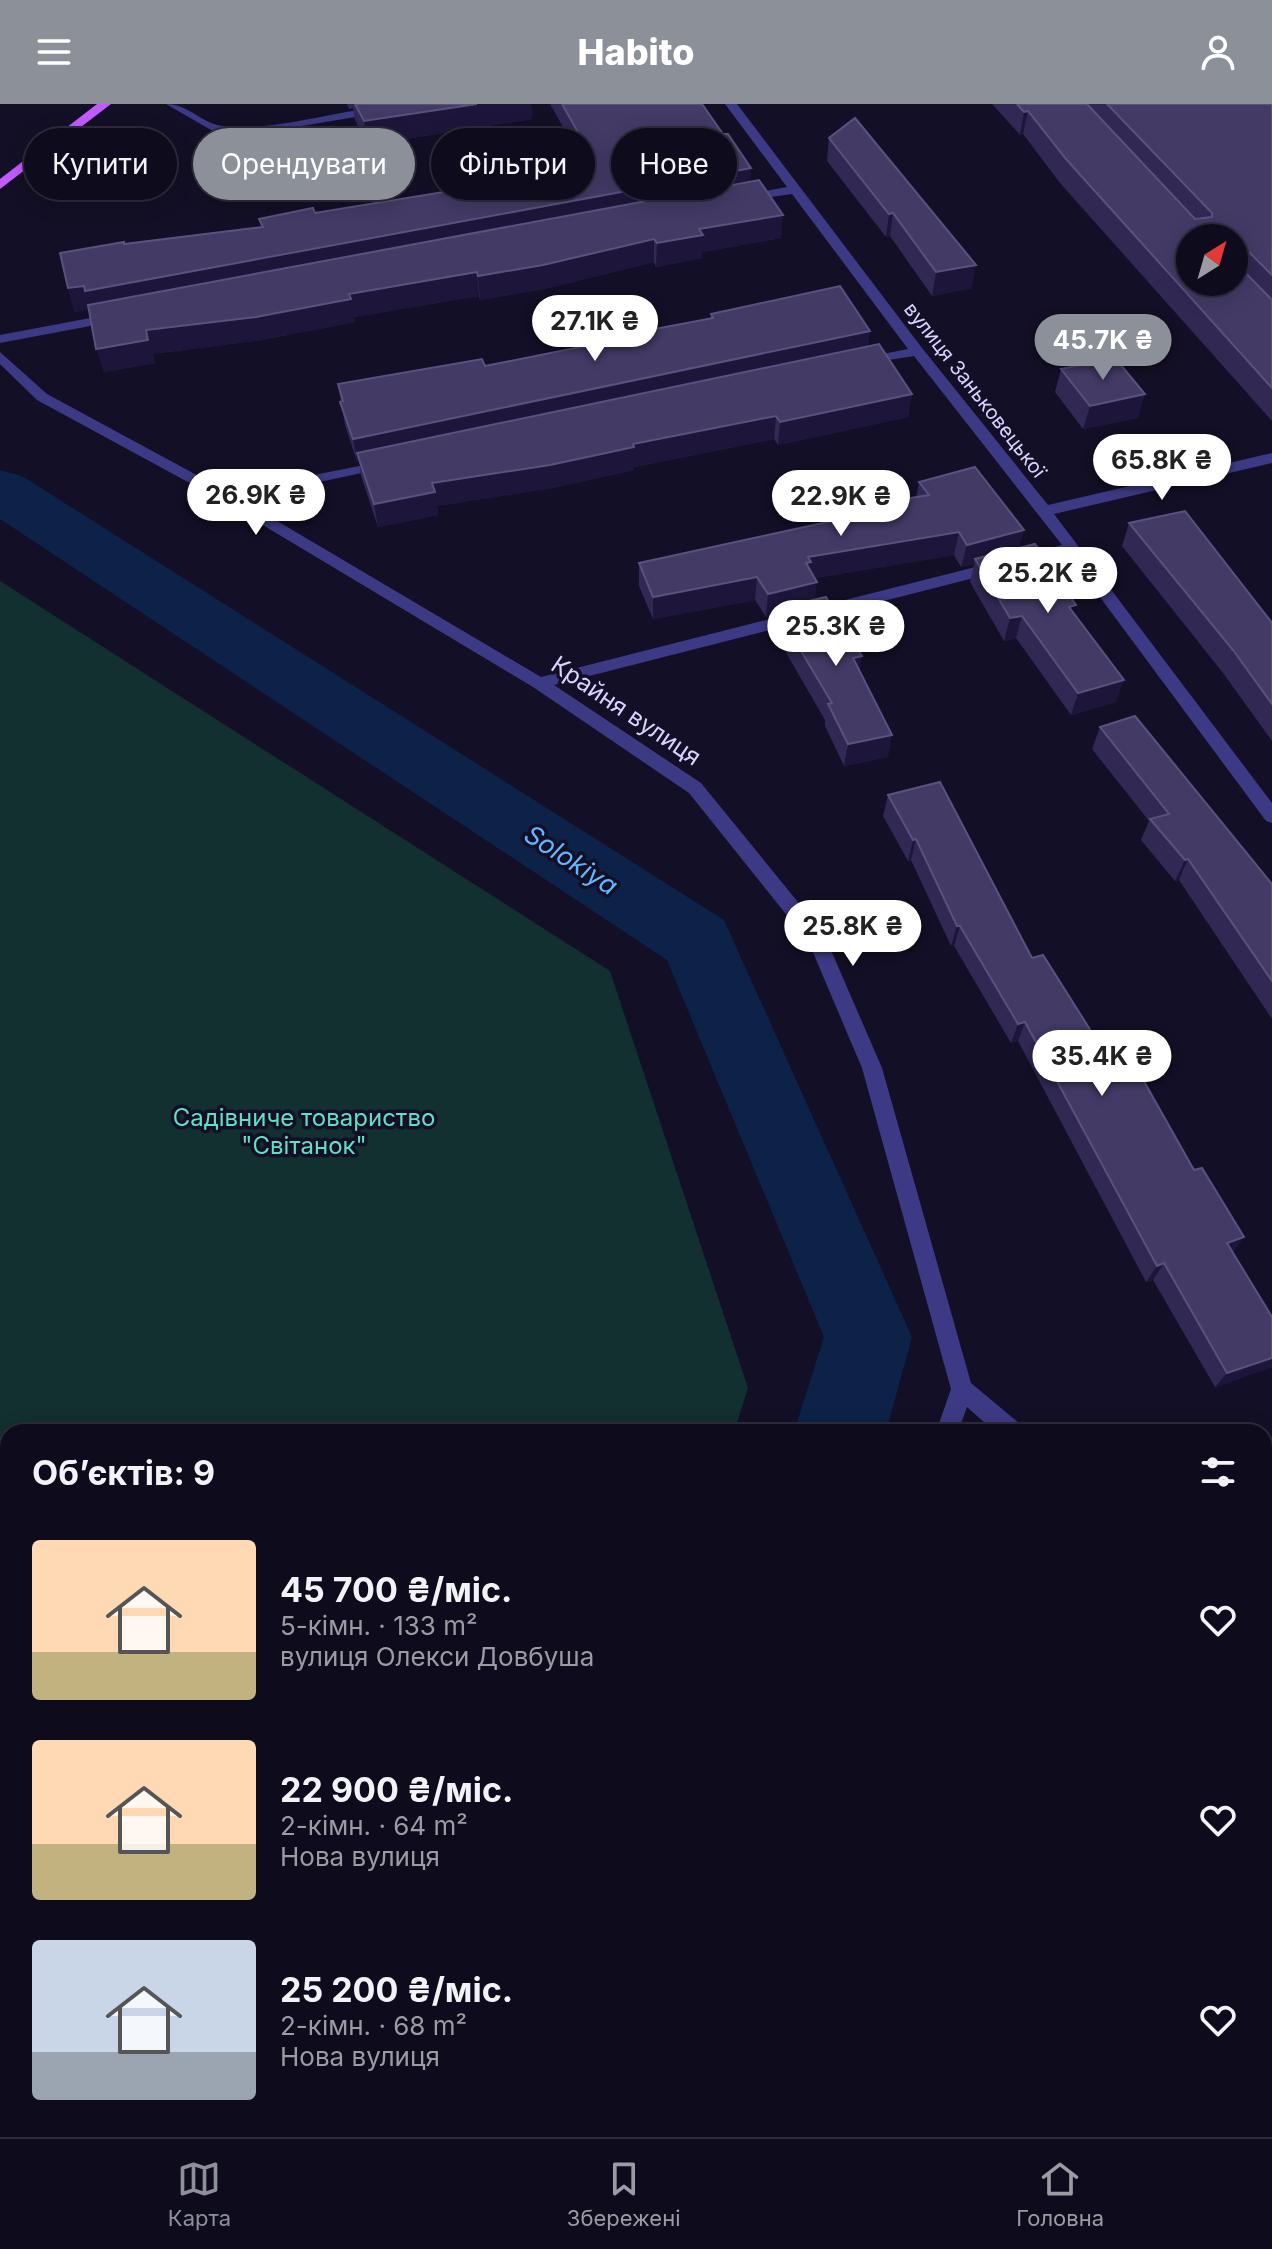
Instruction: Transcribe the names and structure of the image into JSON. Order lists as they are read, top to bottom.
{
  "streets": {
    "street": ["вулиця Заньковецької", "Крайня вулиця"]
  },
  "water": ["Solokiya"],
  "parks": ["Садівниче товариство \"Світанок\""],
  "north": "top right",
  "page": {
    "header": "Habito",
    "chip": [
      "Купити",
      "Орендувати",
      "Фільтри",
      "Нове"
    ],
    "price": [
      "27.1K ₴",
      "45.7K ₴",
      "65.8K ₴",
      "26.9K ₴",
      "22.9K ₴",
      "25.2K ₴",
      "25.3K ₴",
      "25.8K ₴",
      "35.4K ₴"
    ],
    "heading": "Об’єктів: 9",
    "list": [
      {
        "name": "45 700 ₴/міс.",
        "note": "5-кімн. · 133 m² · вулиця Олекси Довбуша"
      },
      {
        "name": "22 900 ₴/міс.",
        "note": "2-кімн. · 64 m² · Нова вулиця"
      },
      {
        "name": "25 200 ₴/міс.",
        "note": "2-кімн. · 68 m² · Нова вулиця"
      }
    ],
    "tabs": ["Карта", "Збережені", "Головна"]
  }
}
